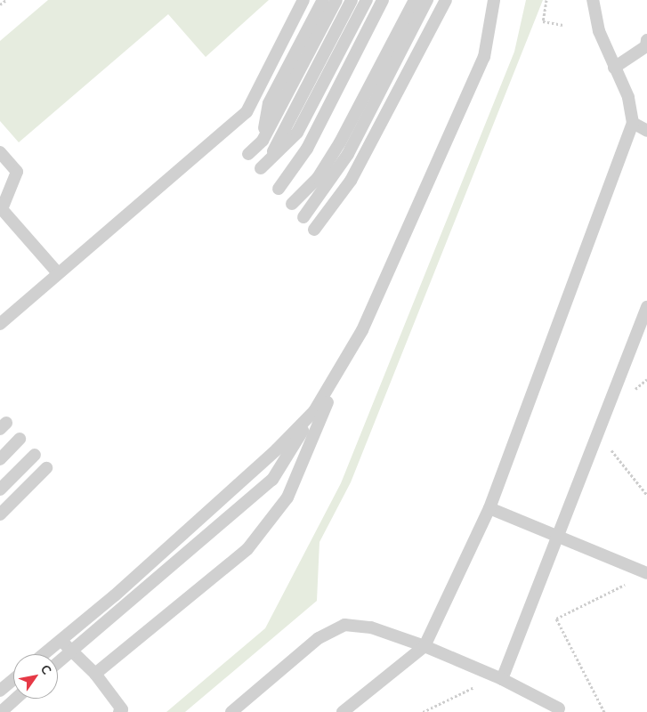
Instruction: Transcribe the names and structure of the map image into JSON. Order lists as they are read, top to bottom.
{
  "north": "top right"
}
